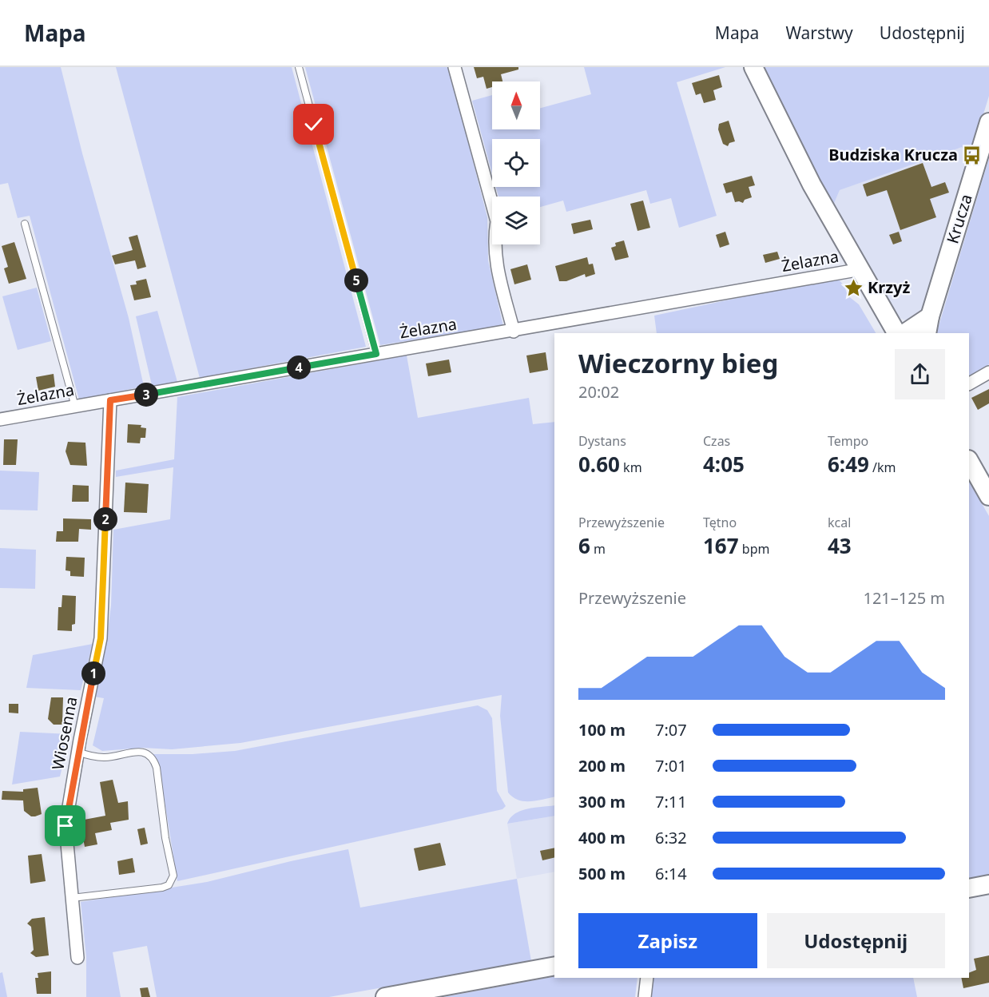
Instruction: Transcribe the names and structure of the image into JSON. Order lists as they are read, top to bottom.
{
  "streets": {
    "street": ["Krucza", "Żelazna", "Wiosenna"]
  },
  "crossings": [
    ["Żelazna", "Wiosenna"]
  ],
  "places": {
    "bus stop": ["Budziska Krucza"],
    "place": ["Krzyż"]
  },
  "north": "top",
  "page": {
    "header": "Mapa",
    "nav": ["Mapa", "Warstwy", "Udostępnij"],
    "pins": [
      "5",
      "4",
      "3",
      "2",
      "1"
    ],
    "heading": ["Wieczorny bieg", "20:02"],
    "stats": [
      ["Dystans", "0.60 km"],
      ["Czas", "4:05"],
      ["Tempo", "6:49 /km"],
      ["Przewyższenie", "6 m"],
      ["Tętno", "167 bpm"],
      ["kcal", "43"]
    ],
    "chart": ["Przewyższenie", "121–125 m"],
    "list": [
      {
        "name": "100 m",
        "note": "7:07"
      },
      {
        "name": "200 m",
        "note": "7:01"
      },
      {
        "name": "300 m",
        "note": "7:11"
      },
      {
        "name": "400 m",
        "note": "6:32"
      },
      {
        "name": "500 m",
        "note": "6:14"
      }
    ],
    "buttons": ["Zapisz", "Udostępnij"]
  }
}
